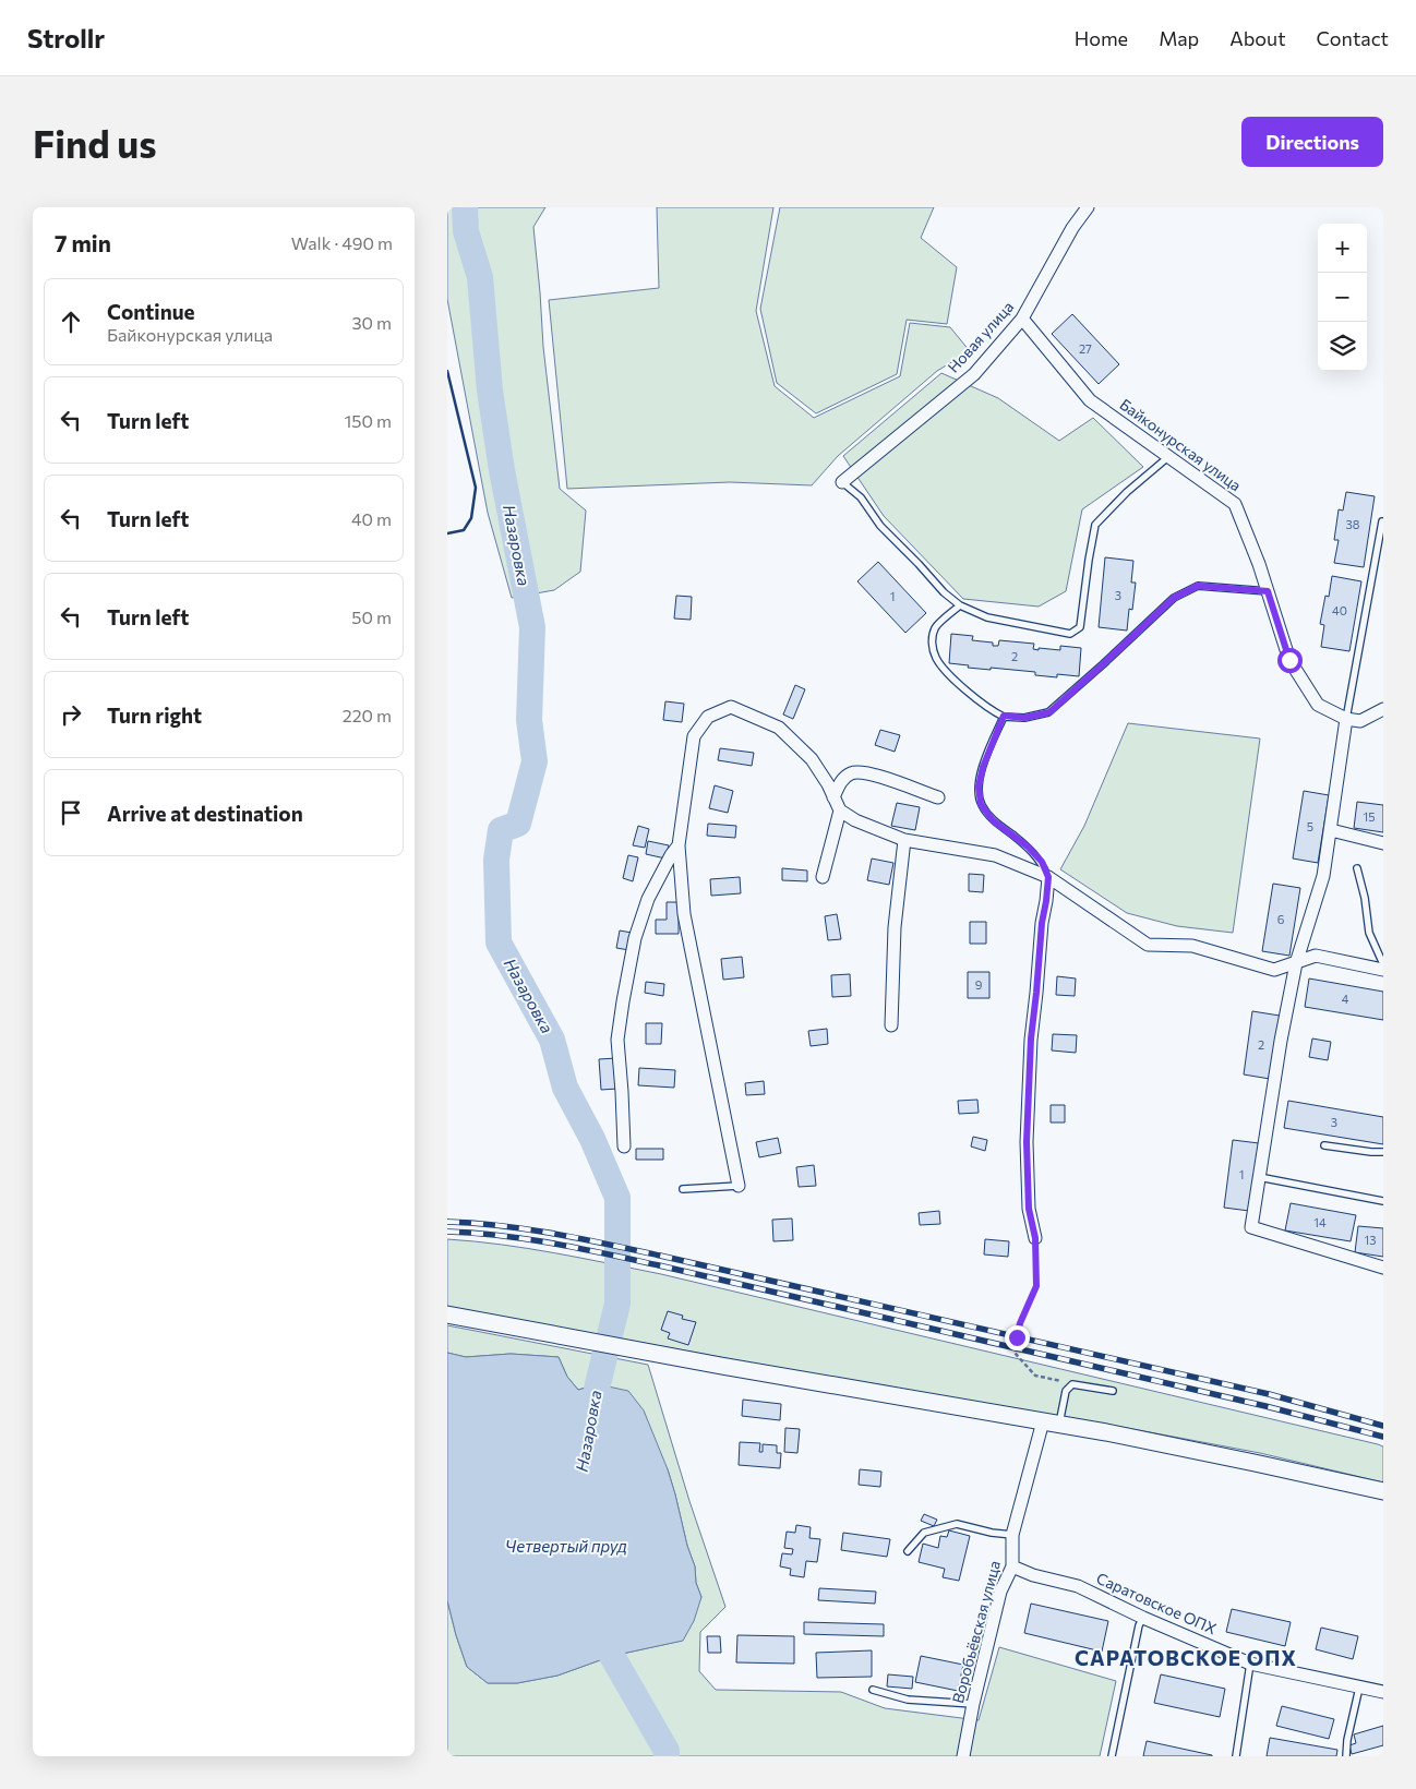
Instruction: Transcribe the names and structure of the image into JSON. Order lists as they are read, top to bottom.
{
  "streets": {
    "street": [
      "Новая улица",
      "Байконурская улица",
      "Саратовское ОПХ",
      "Воробьёвская улица"
    ]
  },
  "crossings": [
    ["Новая улица", "Байконурская улица"],
    ["Саратовское ОПХ", "Воробьёвская улица"]
  ],
  "districts": ["САРАТОВСКОЕ ОПХ"],
  "water": ["Назаровка", "Четвертый пруд"],
  "house_numbers": [
    "27",
    "38",
    "3",
    "1",
    "40",
    "2",
    "15",
    "5",
    "6",
    "9",
    "4",
    "2",
    "3",
    "1",
    "14",
    "13"
  ],
  "page": {
    "header": "Strollr",
    "nav": [
      "Home",
      "Map",
      "About",
      "Contact"
    ],
    "buttons": "Directions",
    "title": "Find us",
    "heading": ["7 min", "Walk · 490 m"],
    "map_buttons": ["+", "−"],
    "list": [
      ["Continue", "Байконурская улица", "30 m"],
      ["Turn left", "150 m"],
      ["Turn left", "40 m"],
      ["Turn left", "50 m"],
      ["Turn right", "220 m"],
      "Arrive at destination"
    ]
  }
}
